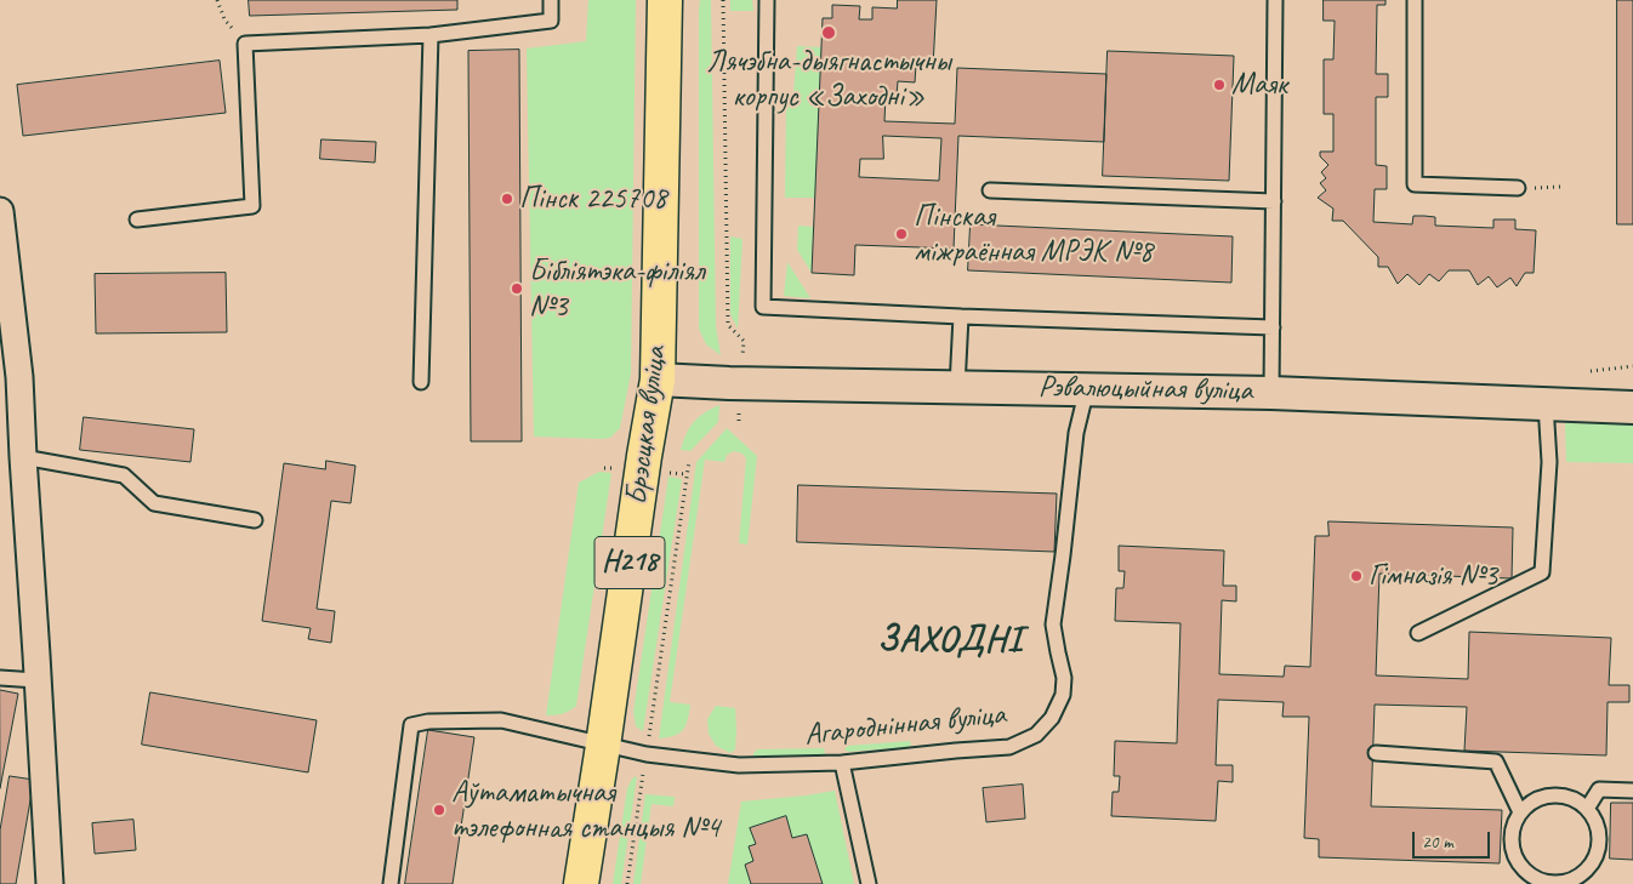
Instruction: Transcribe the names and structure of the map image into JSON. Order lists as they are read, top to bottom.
{
  "streets": {
    "main road": ["Брэсцкая вуліца", "Н218"],
    "street": ["Рэвалюцыйная вуліца"],
    "lane": ["Агароднінная вуліца"]
  },
  "crossings": [
    ["Рэвалюцыйная вуліца", "Брэсцкая вуліца"],
    ["Рэвалюцыйная вуліца", "Агароднінная вуліца"],
    ["Брэсцкая вуліца", "Агароднінная вуліца"]
  ],
  "districts": ["ЗАХОДНІ"],
  "places": [
    "Лячэбна-дыягнастычны корпус «Заходні»",
    "Маяк",
    "Пінск 225708",
    "Пінская міжраённая МРЭК №8",
    "Бібліятэка-філіял №3",
    "Гімназія №3",
    "Аўтаматычная тэлефонная станцыя №4"
  ],
  "scale_bar": "20 m"
}
